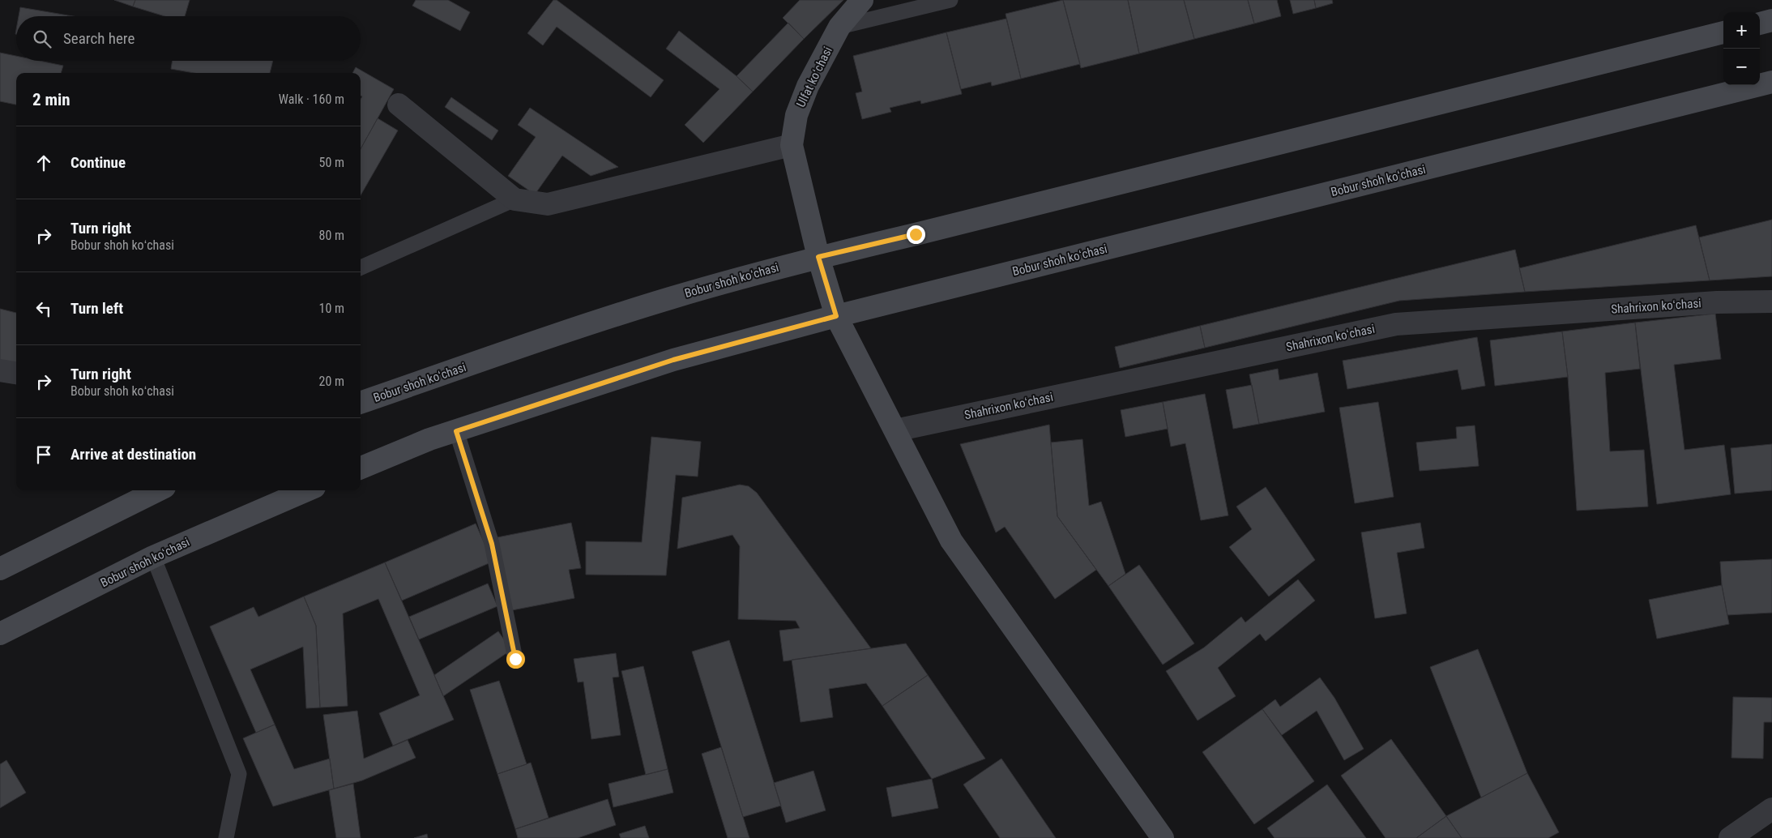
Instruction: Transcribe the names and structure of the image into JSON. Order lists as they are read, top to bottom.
{
  "streets": {
    "main road": ["Ulfat koʻchasi", "Bobur shoh koʻchasi"],
    "street": ["Shahrixon koʻchasi"]
  },
  "crossings": [
    ["Ulfat koʻchasi", "Bobur shoh koʻchasi"],
    ["Ulfat koʻchasi", "Shahrixon koʻchasi"]
  ],
  "page": {
    "map_buttons": ["+", "−"],
    "search": "Search here",
    "heading": ["2 min", "Walk · 160 m"],
    "list": [
      ["Continue", "50 m"],
      ["Turn right", "Bobur shoh koʻchasi", "80 m"],
      ["Turn left", "10 m"],
      ["Turn right", "Bobur shoh koʻchasi", "20 m"],
      "Arrive at destination"
    ]
  }
}
